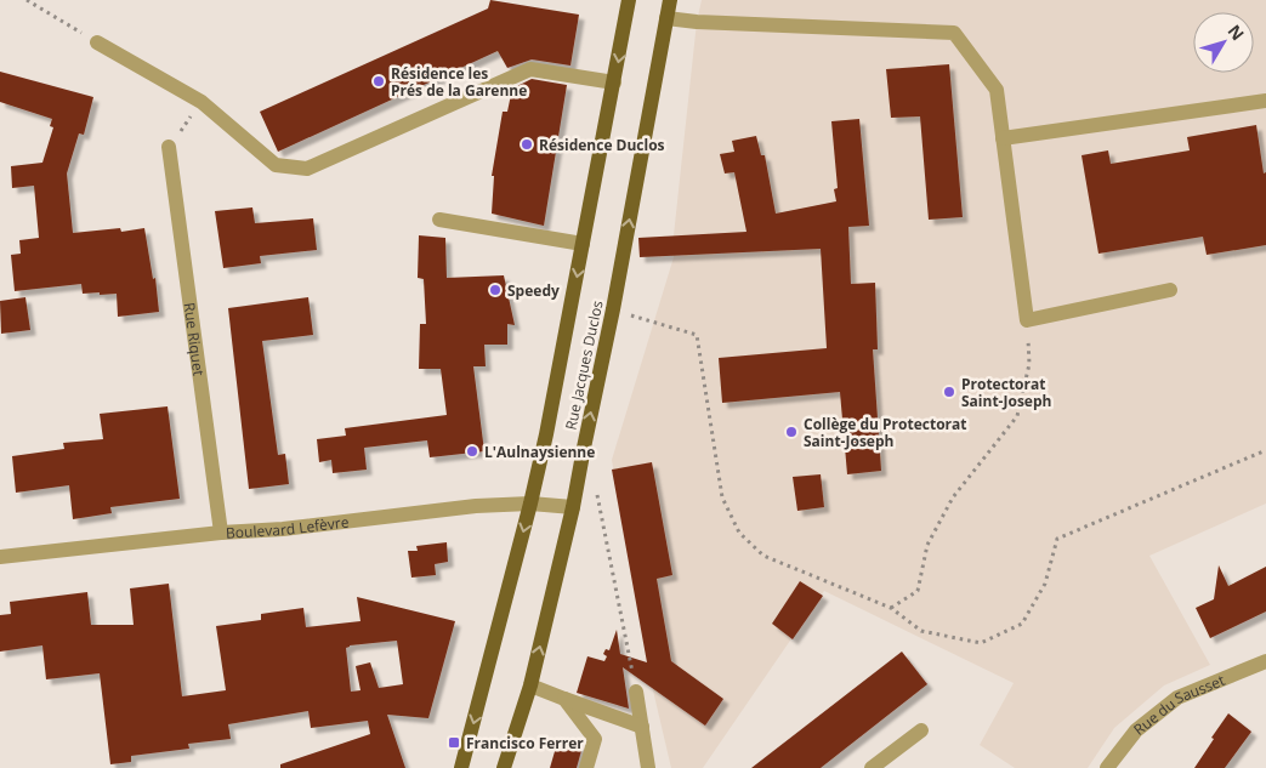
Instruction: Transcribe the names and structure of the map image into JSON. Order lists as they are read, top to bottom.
{
  "streets": {
    "main road": ["Rue Jacques Duclos"],
    "street": ["Rue Riquet", "Boulevard Lefèvre", "Rue du Sausset"]
  },
  "crossings": [
    ["Rue Riquet", "Boulevard Lefèvre"],
    ["Rue Jacques Duclos", "Boulevard Lefèvre"]
  ],
  "places": {
    "other": [
      "Résidence les Prés de la Garenne",
      "Résidence Duclos",
      "Speedy",
      "Protectorat Saint-Joseph",
      "Collège du Protectorat Saint-Joseph",
      "L'Aulnaysienne"
    ],
    "transit": ["Francisco Ferrer"]
  },
  "north": "top right"
}
